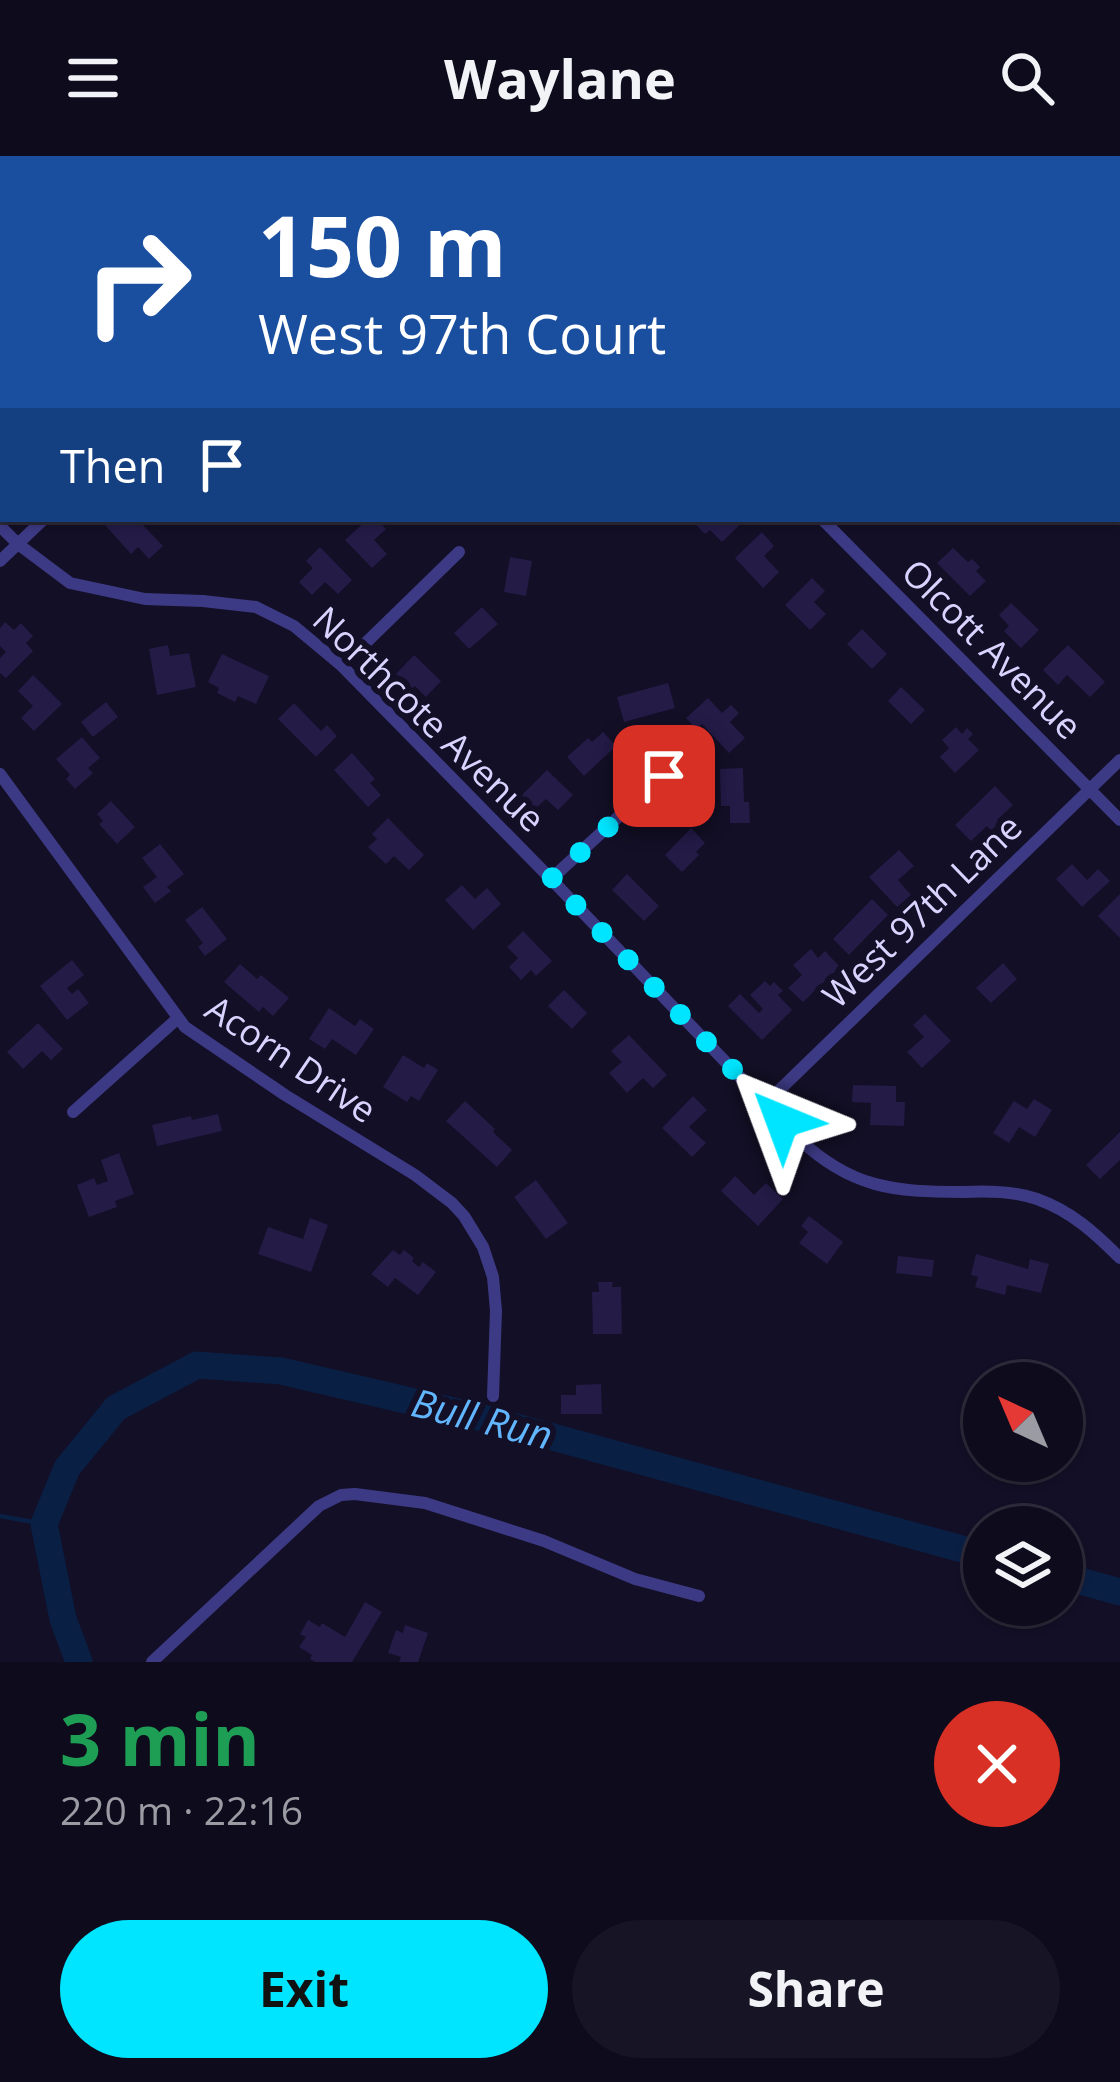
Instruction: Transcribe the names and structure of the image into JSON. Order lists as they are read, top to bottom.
{
  "streets": {
    "street": [
      "Olcott Avenue",
      "Northcote Avenue",
      "West 97th Lane",
      "Acorn Drive"
    ]
  },
  "crossings": [
    ["Olcott Avenue", "West 97th Lane"],
    ["Northcote Avenue", "West 97th Lane"]
  ],
  "water": ["Bull Run"],
  "north": "top left",
  "page": {
    "header": "Waylane",
    "turn": ["150 m", "West 97th Court"],
    "then": "Then",
    "heading": ["3 min", "220 m · 22:16"],
    "buttons": ["Exit", "Share"]
  }
}
